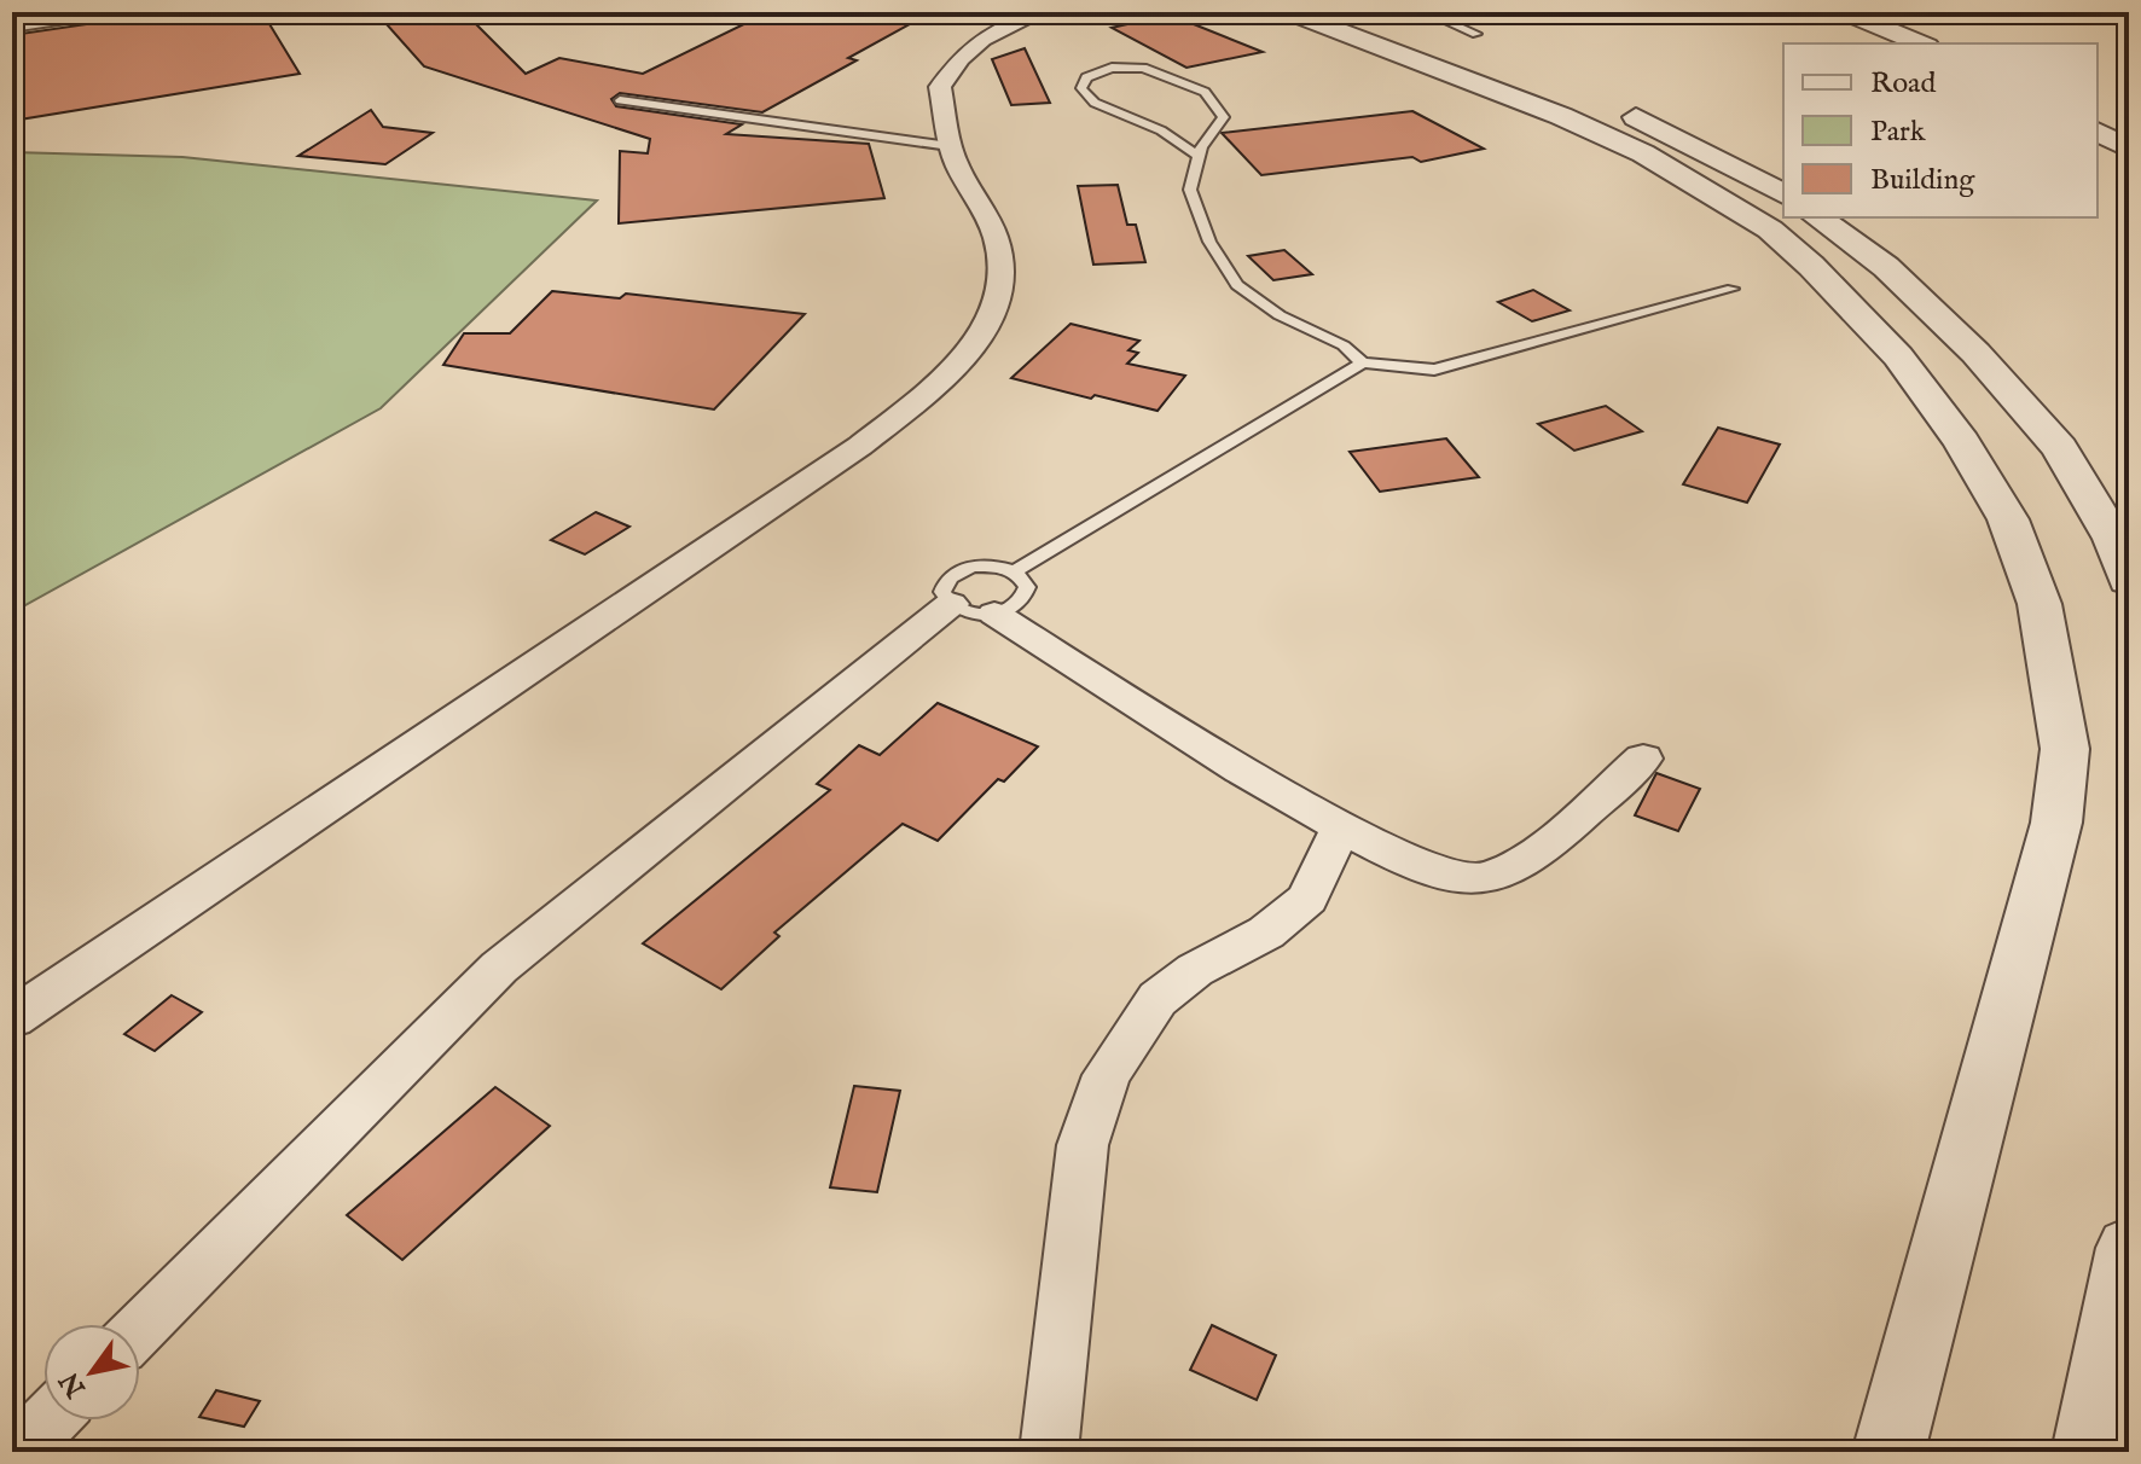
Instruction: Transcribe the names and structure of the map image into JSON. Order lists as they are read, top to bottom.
{
  "legend": ["Road", "Park", "Building"],
  "north": "bottom left"
}
